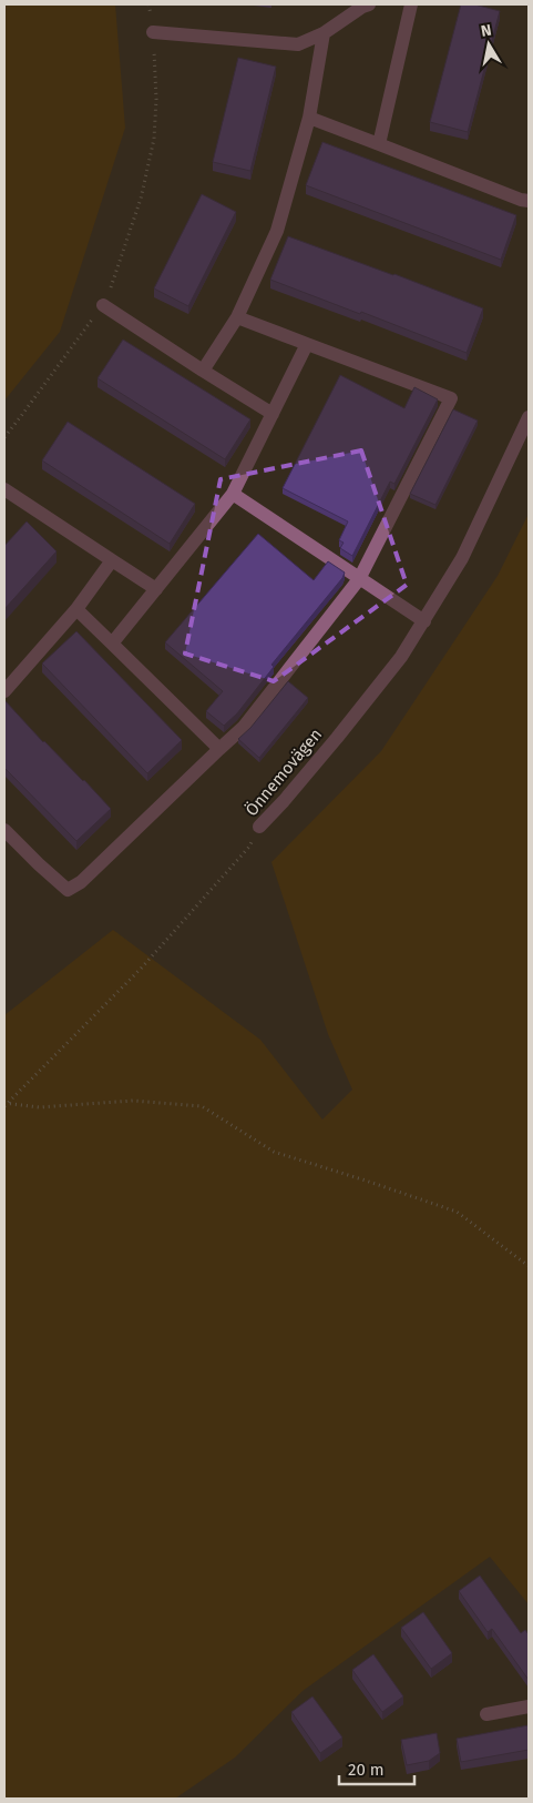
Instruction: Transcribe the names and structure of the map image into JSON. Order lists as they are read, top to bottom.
{
  "streets": {
    "street": ["Önnemovägen"]
  },
  "scale_bar": "20 m",
  "north": "top"
}
